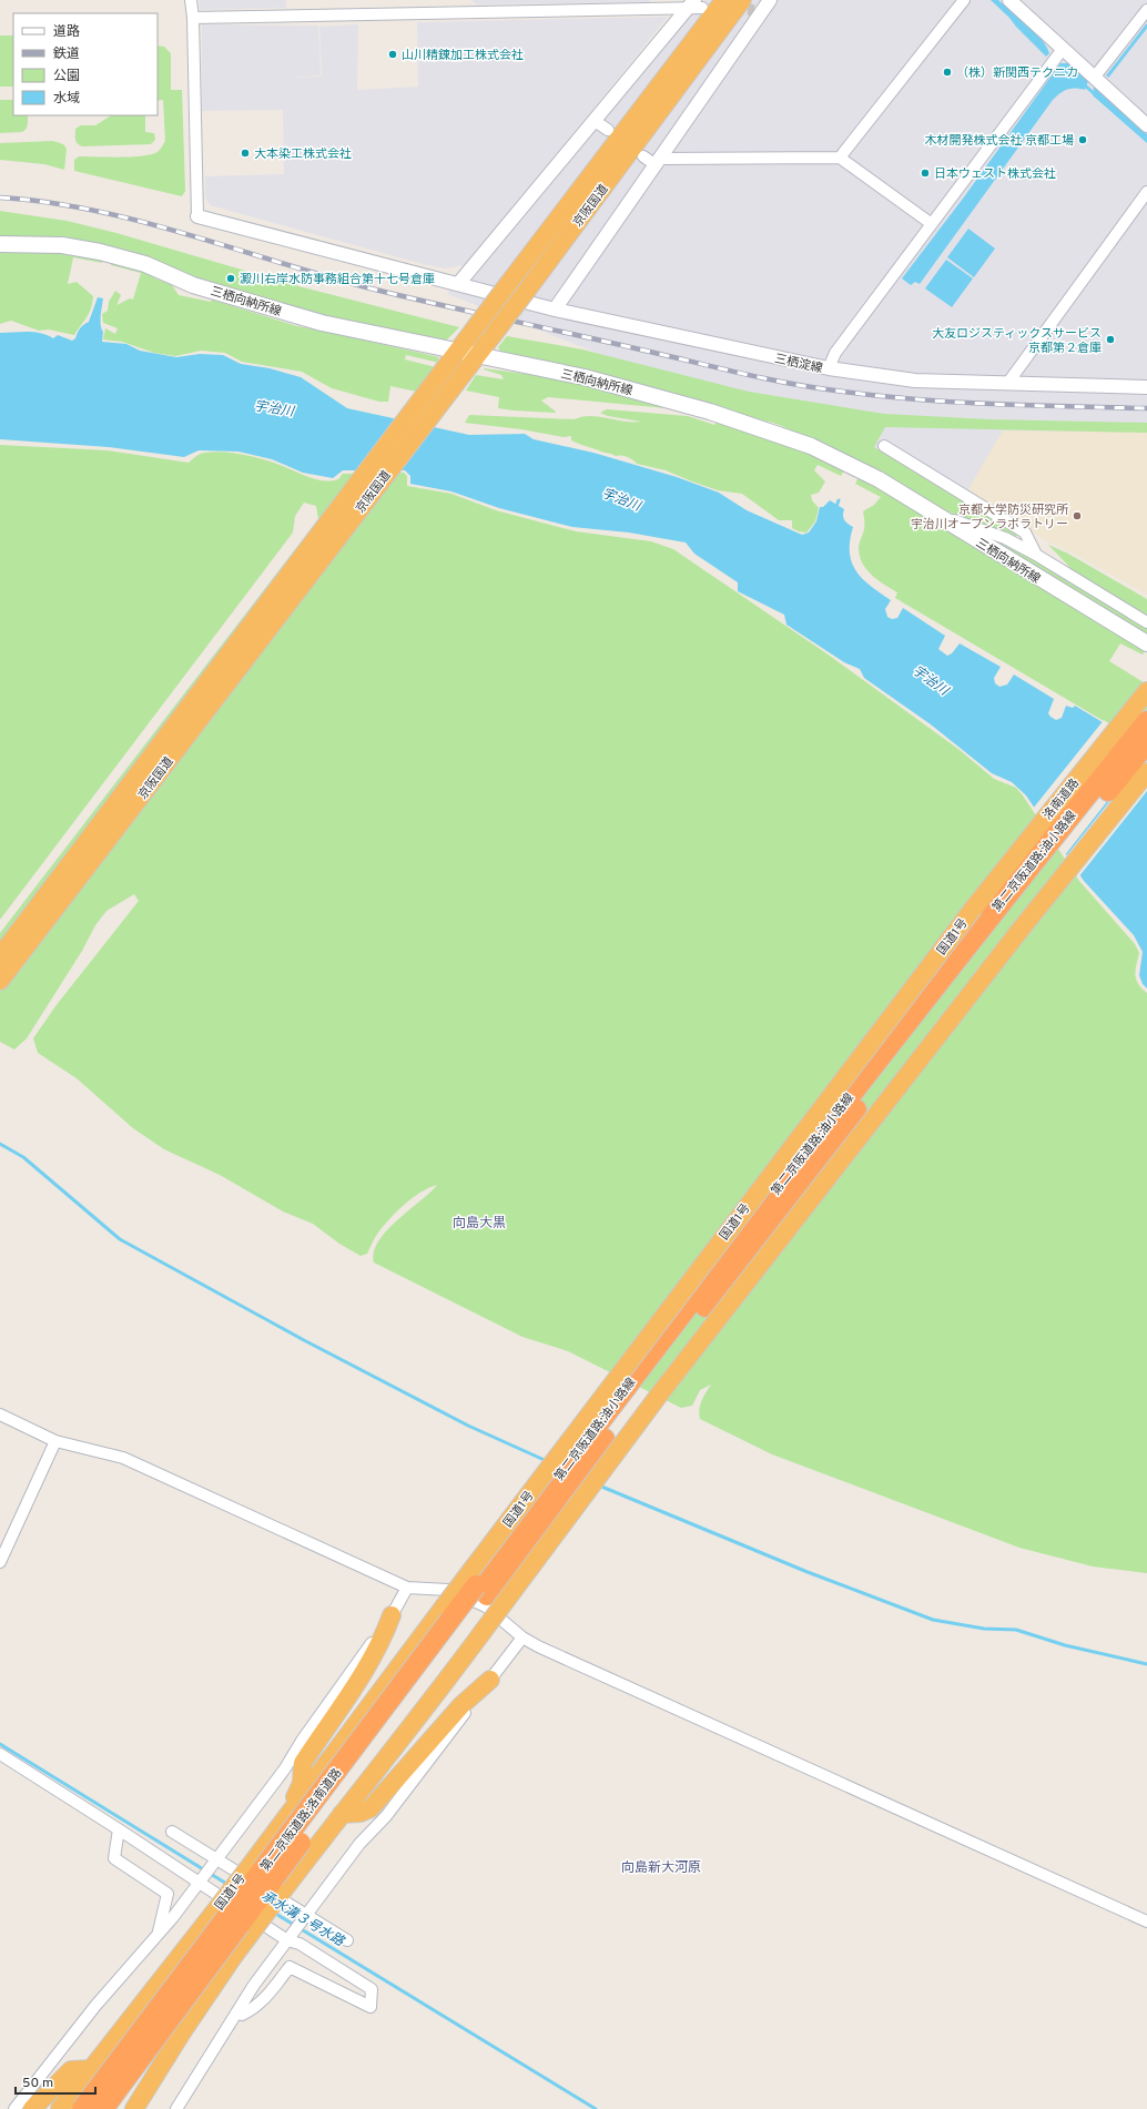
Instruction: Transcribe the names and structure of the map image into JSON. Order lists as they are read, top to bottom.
{
  "streets": {
    "highway": [
      "京阪国道",
      "洛南道路",
      "第二京阪道路;油小路線",
      "国道1号",
      "第二京阪道路;洛南道路"
    ],
    "main road": ["三栖向納所線"],
    "street": ["三栖淀線"]
  },
  "crossings": [
    ["京阪国道", "三栖向納所線"],
    ["洛南道路", "国道1号"],
    ["第二京阪道路;油小路線", "第二京阪道路;洛南道路"]
  ],
  "districts": ["向島大黒", "向島新大河原"],
  "water": ["宇治川", "承水溝３号水路"],
  "places": [
    "山川精錬加工株式会社",
    "（株）新関西テクニカ",
    "木材開発株式会社 京都工場",
    "大本染工株式会社",
    "日本ウェスト株式会社",
    "澱川右岸水防事務組合第十七号倉庫",
    "大友ロジスティックスサービス 京都第２倉庫",
    "京都大学防災研究所 宇治川オープンラボラトリー"
  ],
  "legend": [
    "道路",
    "鉄道",
    "公園",
    "水域"
  ],
  "scale_bar": "50 m"
}
